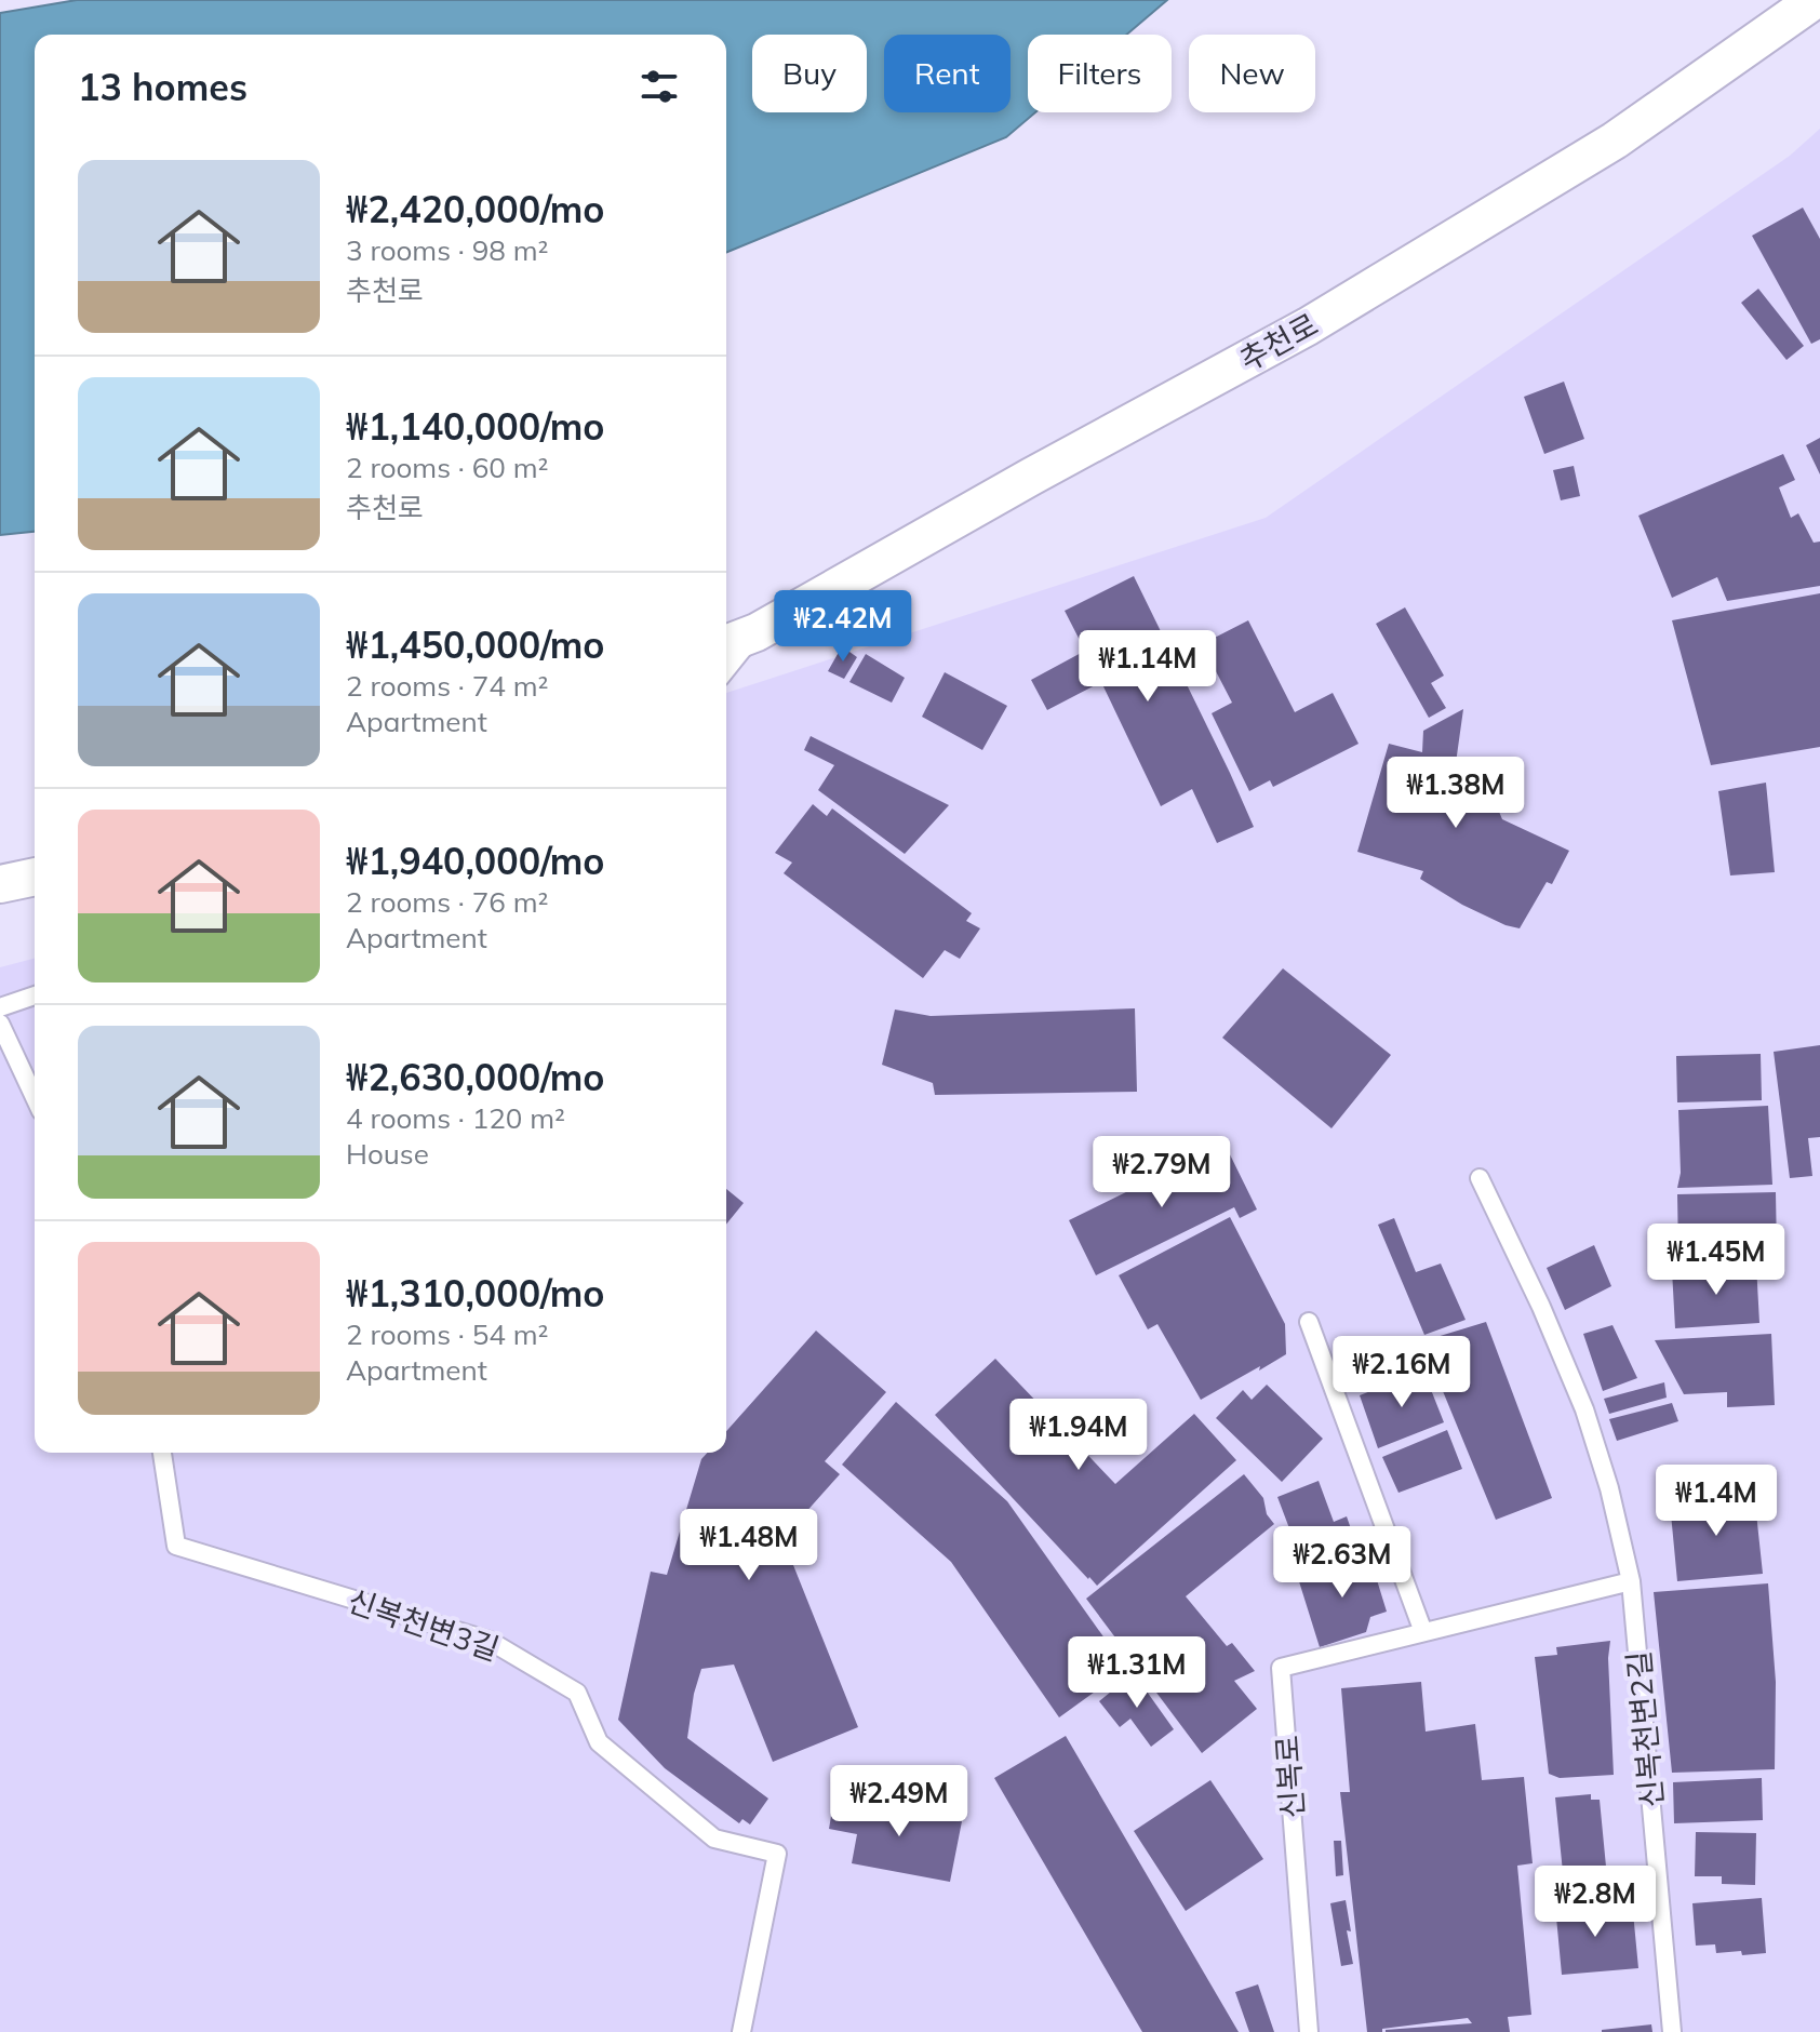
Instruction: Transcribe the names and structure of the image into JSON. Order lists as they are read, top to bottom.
{
  "streets": {
    "street": ["추천로"],
    "lane": ["신복천변3길", "신복천변2길", "신복로"]
  },
  "page": {
    "chip": [
      "Buy",
      "Rent",
      "Filters",
      "New"
    ],
    "heading": "13 homes",
    "list": [
      {
        "name": "₩2,420,000/mo",
        "note": "3 rooms · 98 m² · 추천로"
      },
      {
        "name": "₩1,140,000/mo",
        "note": "2 rooms · 60 m² · 추천로"
      },
      {
        "name": "₩1,450,000/mo",
        "note": "2 rooms · 74 m² · Apartment"
      },
      {
        "name": "₩1,940,000/mo",
        "note": "2 rooms · 76 m² · Apartment"
      },
      {
        "name": "₩2,630,000/mo",
        "note": "4 rooms · 120 m² · House"
      },
      {
        "name": "₩1,310,000/mo",
        "note": "2 rooms · 54 m² · Apartment"
      }
    ],
    "price": [
      "₩2.42M",
      "₩1.14M",
      "₩1.38M",
      "₩2.79M",
      "₩1.45M",
      "₩2.16M",
      "₩1.94M",
      "₩1.4M",
      "₩1.48M",
      "₩2.63M",
      "₩1.31M",
      "₩2.49M",
      "₩2.8M"
    ]
  }
}
